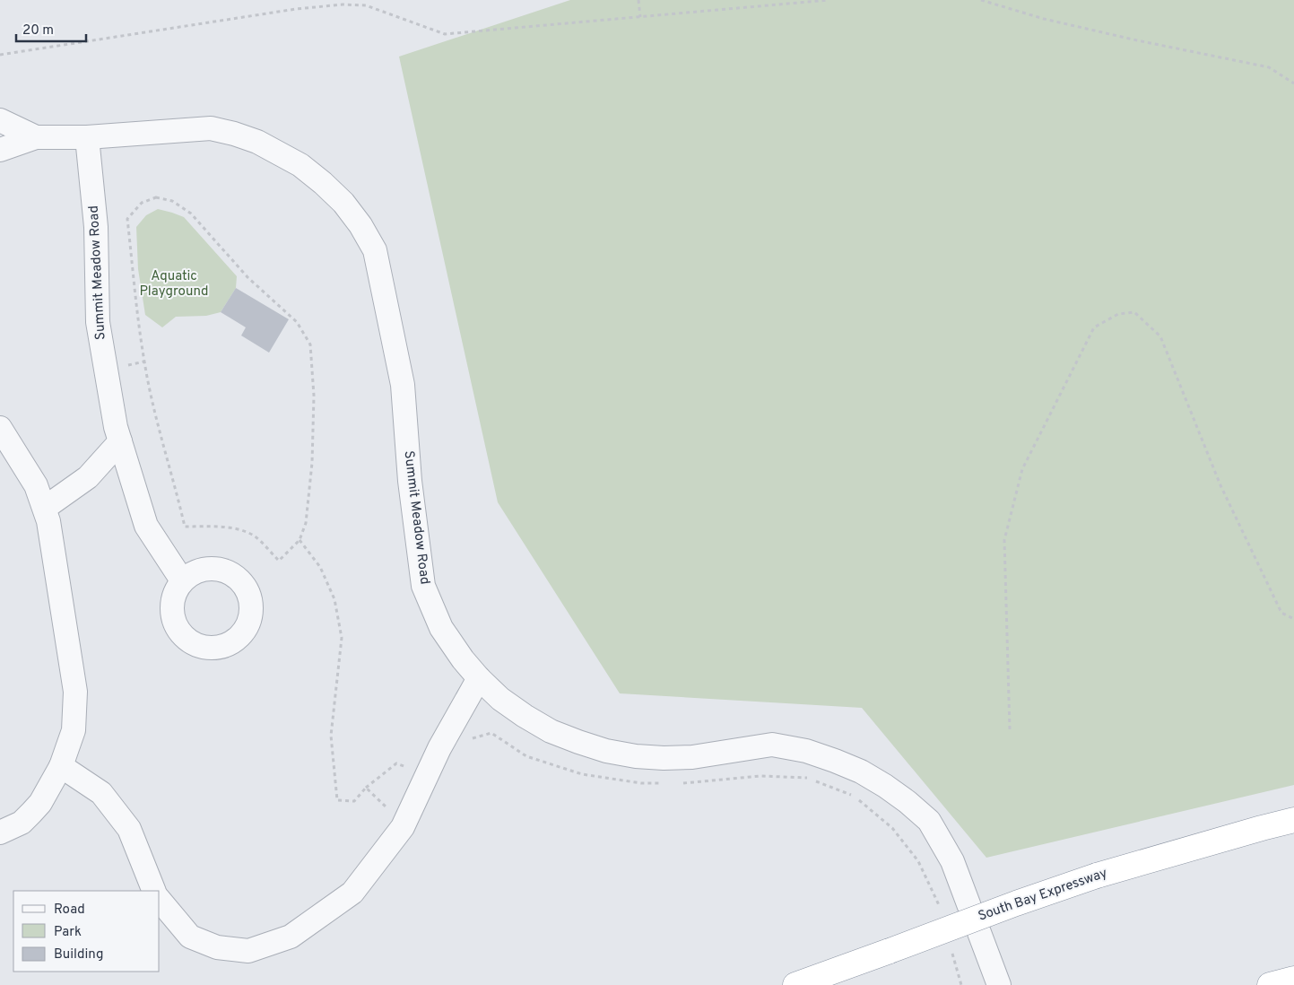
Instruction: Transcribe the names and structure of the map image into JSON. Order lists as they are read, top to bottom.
{
  "streets": {
    "highway": ["South Bay Expressway"],
    "street": ["Summit Meadow Road"]
  },
  "parks": ["Aquatic Playground"],
  "legend": ["Road", "Park", "Building"],
  "scale_bar": "20 m"
}
